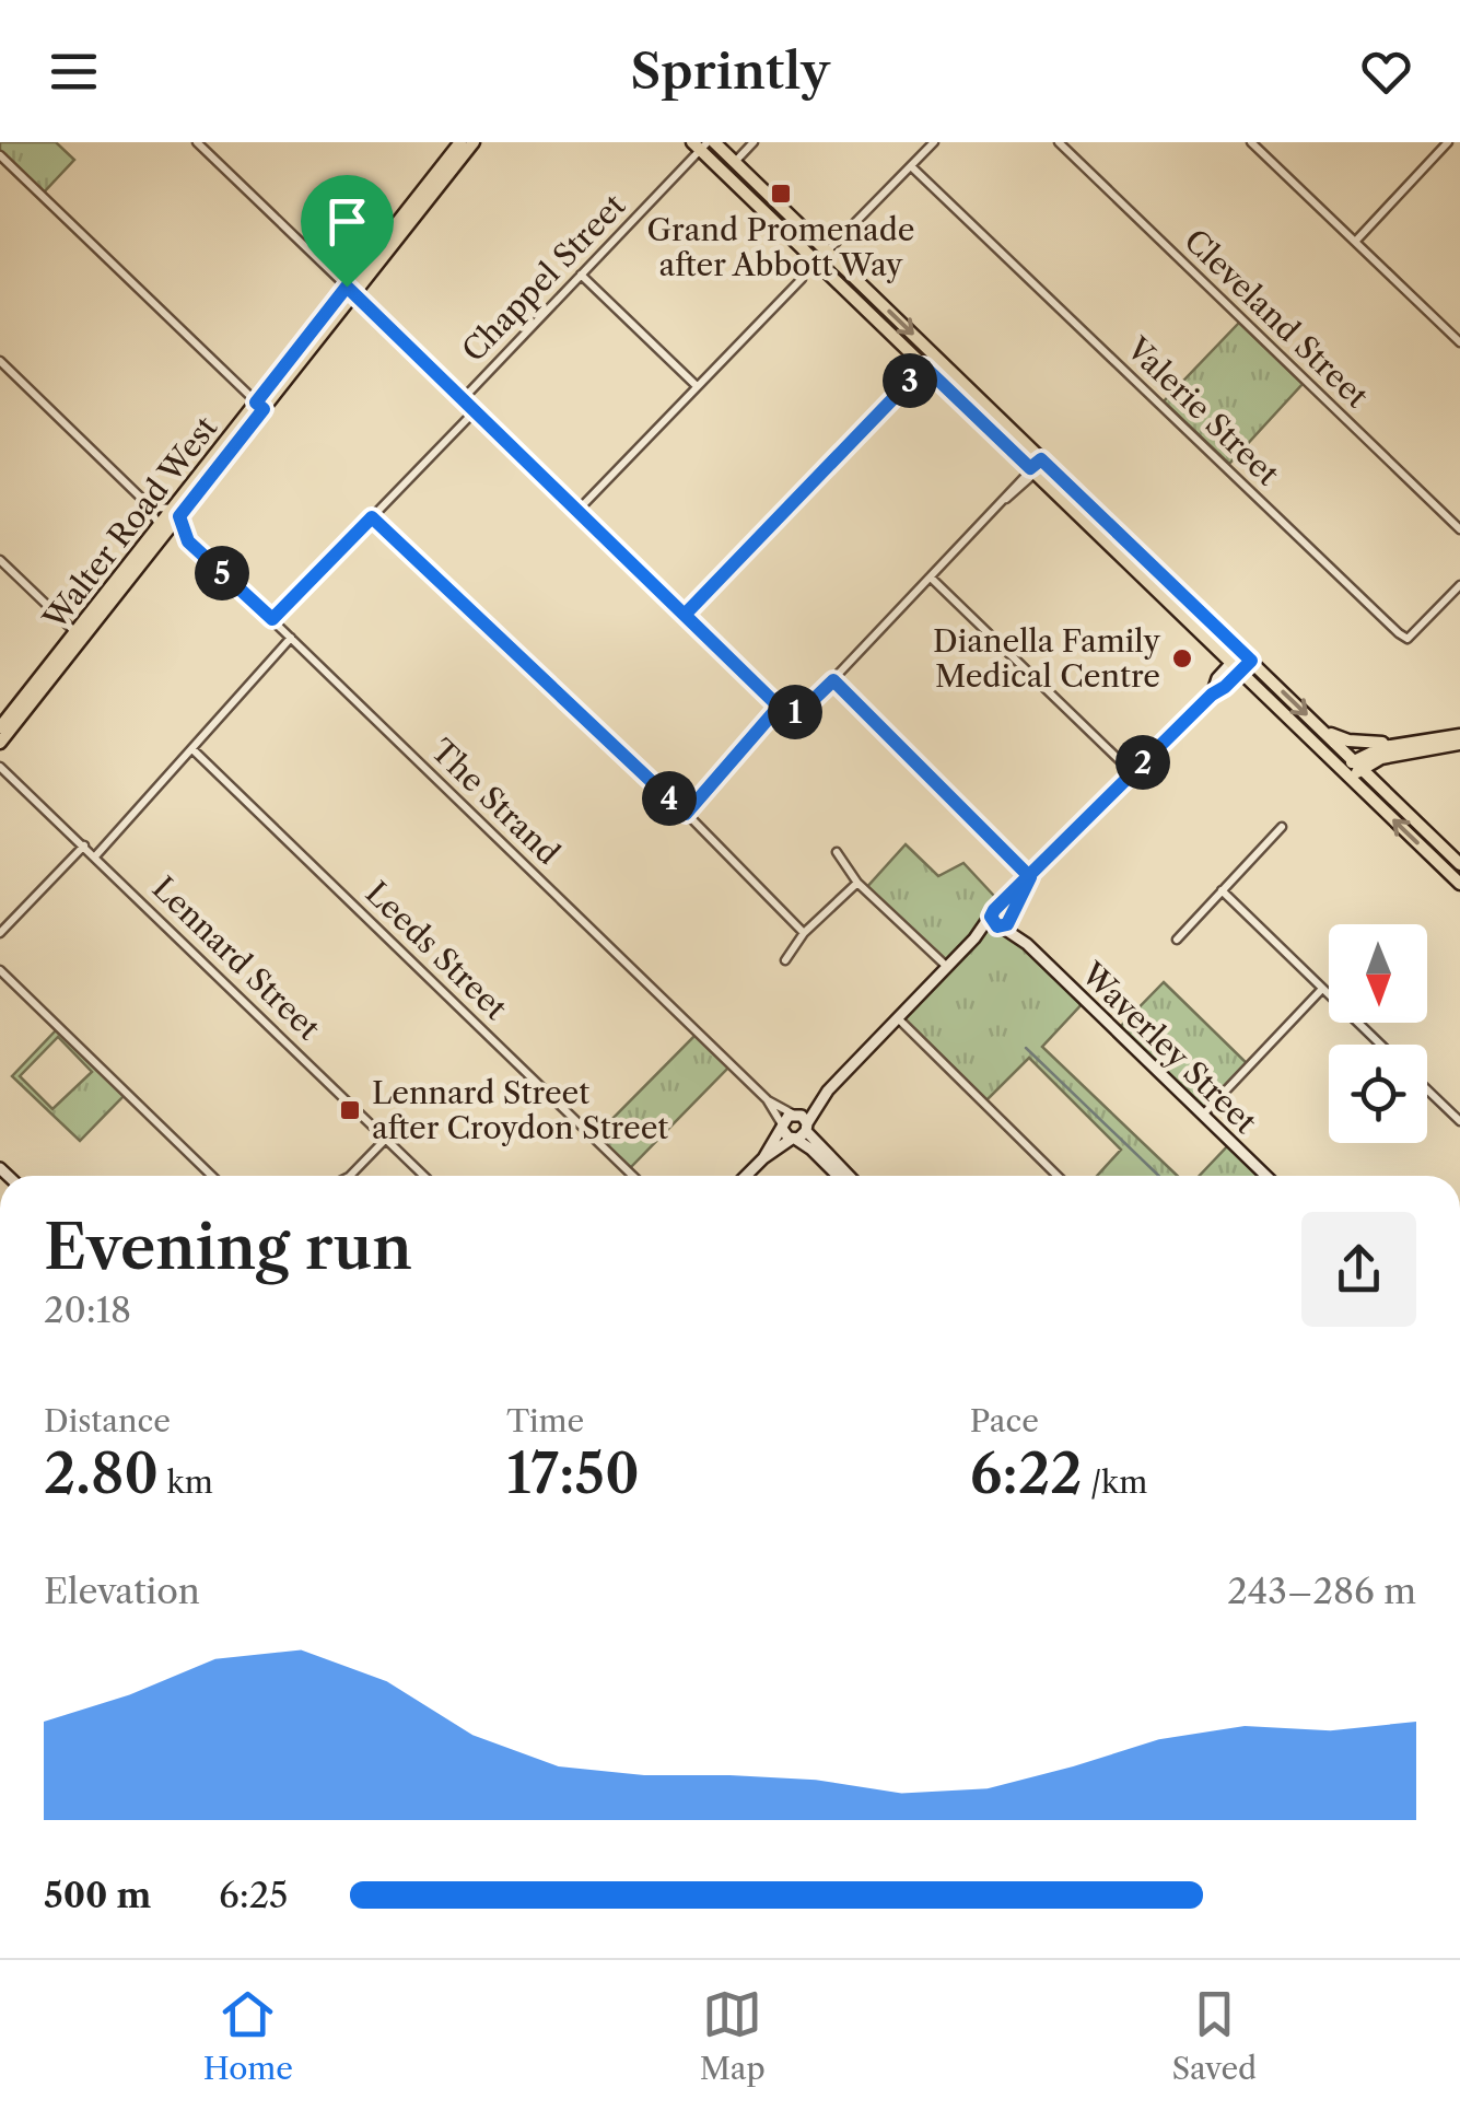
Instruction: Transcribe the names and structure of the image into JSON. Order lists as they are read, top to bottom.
{
  "streets": {
    "main road": ["Walter Road West"],
    "street": [
      "Chappel Street",
      "Cleveland Street",
      "Valerie Street",
      "The Strand",
      "Leeds Street",
      "Lennard Street",
      "Waverley Street"
    ]
  },
  "crossings": [
    ["Chappel Street", "The Strand"],
    ["Walter Road West", "The Strand"]
  ],
  "places": {
    "transit": ["Grand Promenade after Abbott Way", "Lennard Street after Croydon Street"],
    "other": ["Dianella Family Medical Centre"]
  },
  "north": "bottom",
  "page": {
    "header": "Sprintly",
    "pins": [
      "3",
      "5",
      "1",
      "2",
      "4"
    ],
    "heading": ["Evening run", "20:18"],
    "stats": [
      ["Distance", "2.80 km"],
      ["Time", "17:50"],
      ["Pace", "6:22 /km"]
    ],
    "chart": ["Elevation", "243–286 m"],
    "list": [
      {
        "name": "500 m",
        "note": "6:25"
      }
    ],
    "tabs": ["Home", "Map", "Saved"]
  }
}
